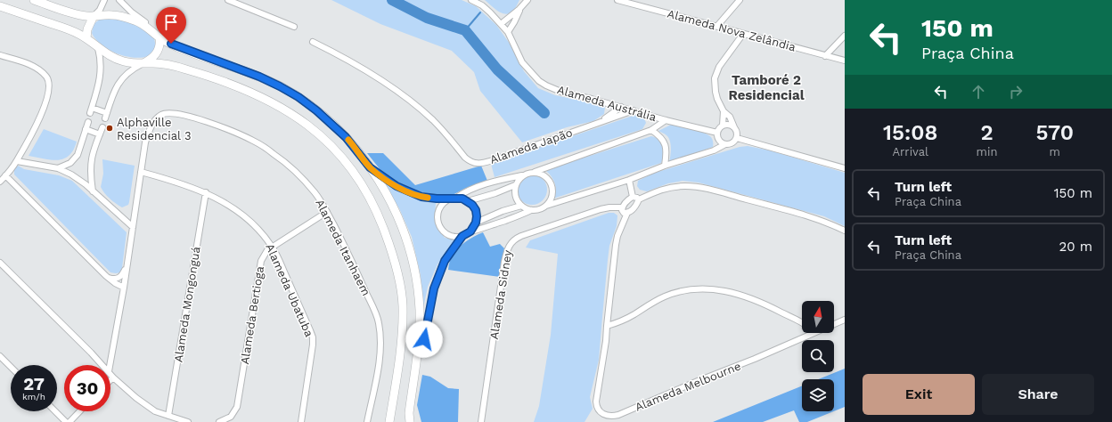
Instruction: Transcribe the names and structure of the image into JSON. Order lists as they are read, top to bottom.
{
  "streets": {
    "street": [
      "Alameda Nova Zelândia",
      "Alameda Austrália",
      "Alameda Japão",
      "Alameda Itanhaem",
      "Alameda Ubatuba",
      "Alameda Sidney",
      "Alameda Mongonguá",
      "Alameda Bertioga",
      "Alameda Melbourne"
    ]
  },
  "crossings": [
    ["Alameda Austrália", "Alameda Japão"],
    ["Alameda Itanhaem", "Alameda Ubatuba"],
    ["Alameda Itanhaem", "Alameda Bertioga"],
    ["Alameda Ubatuba", "Alameda Mongonguá"],
    ["Alameda Ubatuba", "Alameda Bertioga"]
  ],
  "districts": ["Tamboré 2 Residencial"],
  "places": ["Alphaville Residencial 3"],
  "north": "top",
  "page": {
    "turn": ["150 m", "Praça China"],
    "eta": [
      "15:08",
      "Arrival",
      "2",
      "min",
      "570",
      "m"
    ],
    "list": [
      {
        "name": "Turn left",
        "note": "Praça China",
        "value": "150 m"
      },
      {
        "name": "Turn left",
        "note": "Praça China",
        "value": "20 m"
      }
    ],
    "speed": "27 km/h",
    "limit": "30",
    "buttons": ["Exit", "Share"]
  }
}
